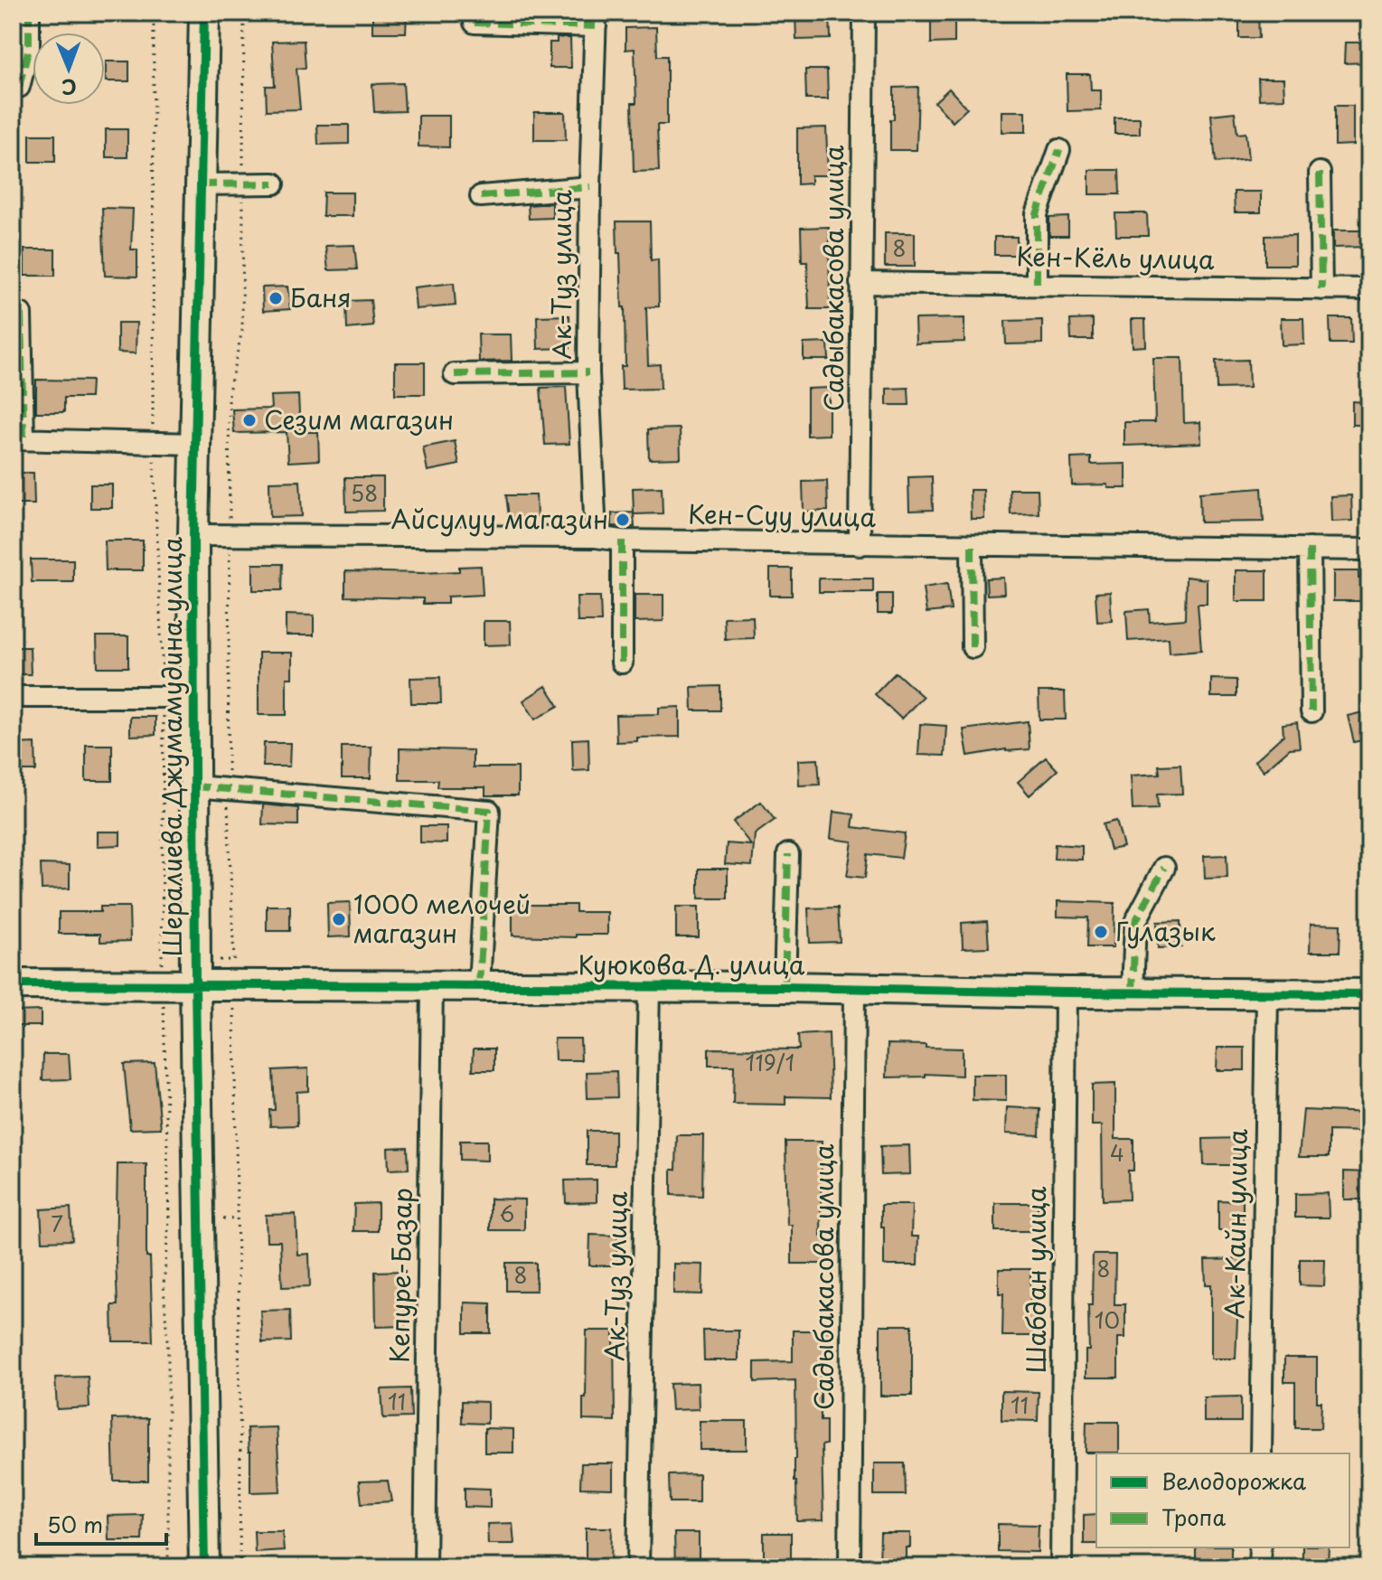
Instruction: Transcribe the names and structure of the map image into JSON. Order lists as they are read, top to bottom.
{
  "streets": {
    "street": [
      "Кен-Кёль улица",
      "Ак-Туз улица",
      "Садыбакасова улица",
      "Кен-Суу улица",
      "Шералиева Джумамудина улица",
      "Куюкова Д. улица",
      "Ак-Кайн улица",
      "Кепуре-Базар",
      "Шабдан улица"
    ]
  },
  "crossings": [
    ["Кен-Кёль улица", "Садыбакасова улица"],
    ["Ак-Туз улица", "Кен-Суу улица"],
    ["Ак-Туз улица", "Куюкова Д. улица"],
    ["Садыбакасова улица", "Кен-Суу улица"],
    ["Садыбакасова улица", "Куюкова Д. улица"],
    ["Кен-Суу улица", "Шералиева Джумамудина улица"],
    ["Шералиева Джумамудина улица", "Куюкова Д. улица"],
    ["Куюкова Д. улица", "Ак-Кайн улица"],
    ["Куюкова Д. улица", "Кепуре-Базар"],
    ["Куюкова Д. улица", "Шабдан улица"]
  ],
  "places": [
    "Баня",
    "Сезим магазин",
    "Айсулуу магазин",
    "1000 мелочей магазин",
    "Гулазык"
  ],
  "house_numbers": [
    "8",
    "58",
    "119/1",
    "4",
    "6",
    "7",
    "8",
    "8",
    "10",
    "11",
    "11"
  ],
  "legend": ["Велодорожка", "Тропа"],
  "scale_bar": "50 m",
  "north": "bottom"
}
